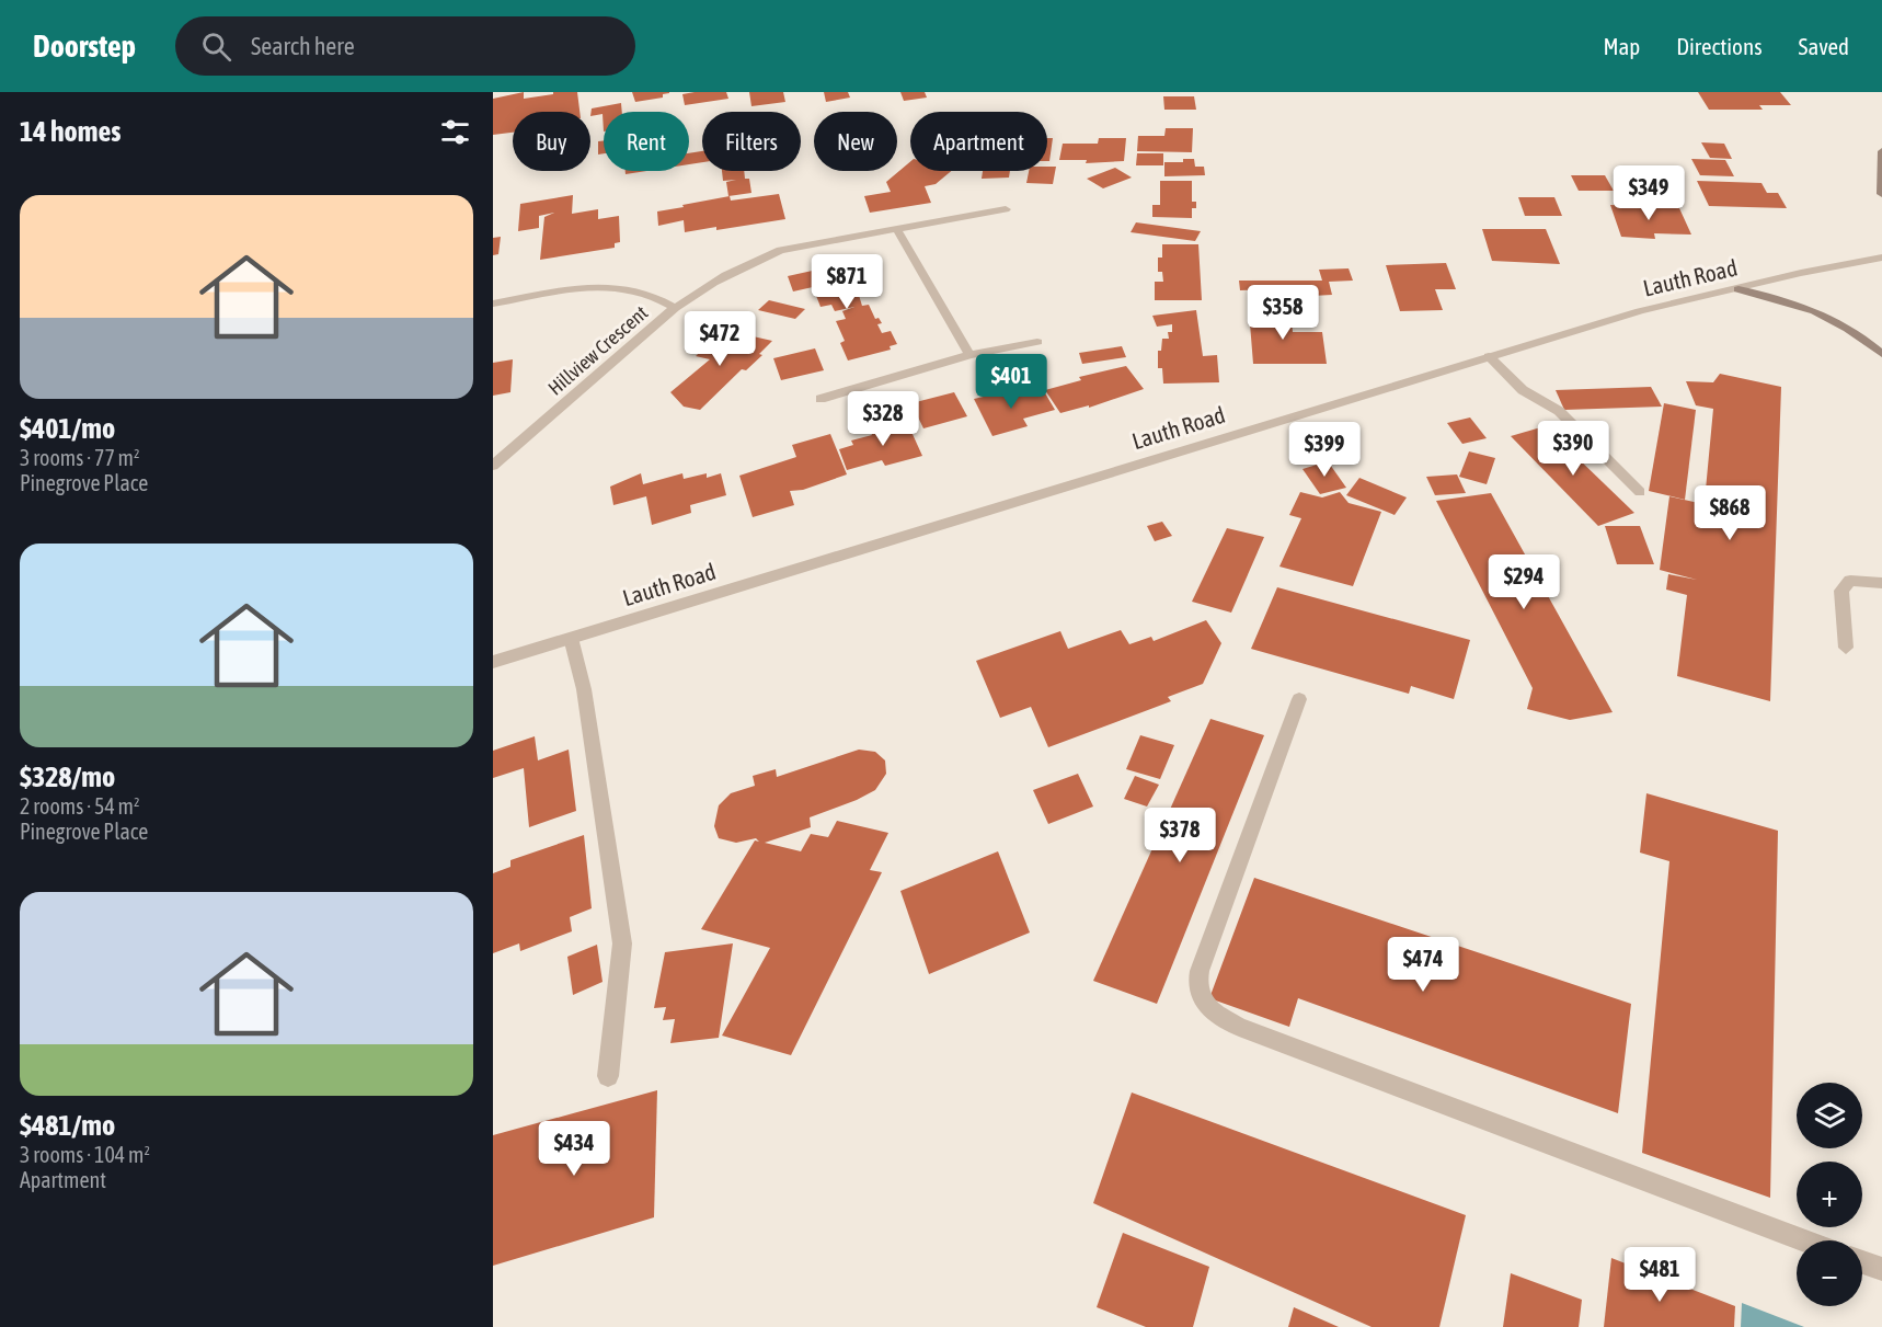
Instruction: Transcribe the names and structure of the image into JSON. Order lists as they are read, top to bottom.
{
  "streets": {
    "street": ["Lauth Road", "Hillview Crescent"]
  },
  "page": {
    "header": "Doorstep",
    "search": "Search here",
    "nav": ["Map", "Directions", "Saved"],
    "heading": "14 homes",
    "chip": [
      "Buy",
      "Rent",
      "Filters",
      "New",
      "Apartment"
    ],
    "price": [
      "$349",
      "$871",
      "$358",
      "$472",
      "$401",
      "$328",
      "$390",
      "$399",
      "$868",
      "$294",
      "$378",
      "$474",
      "$434",
      "$481"
    ],
    "list": [
      {
        "name": "$401/mo",
        "note": "3 rooms · 77 m² · Pinegrove Place"
      },
      {
        "name": "$328/mo",
        "note": "2 rooms · 54 m² · Pinegrove Place"
      },
      {
        "name": "$481/mo",
        "note": "3 rooms · 104 m² · Apartment"
      }
    ],
    "map_buttons": ["+", "−"]
  }
}
